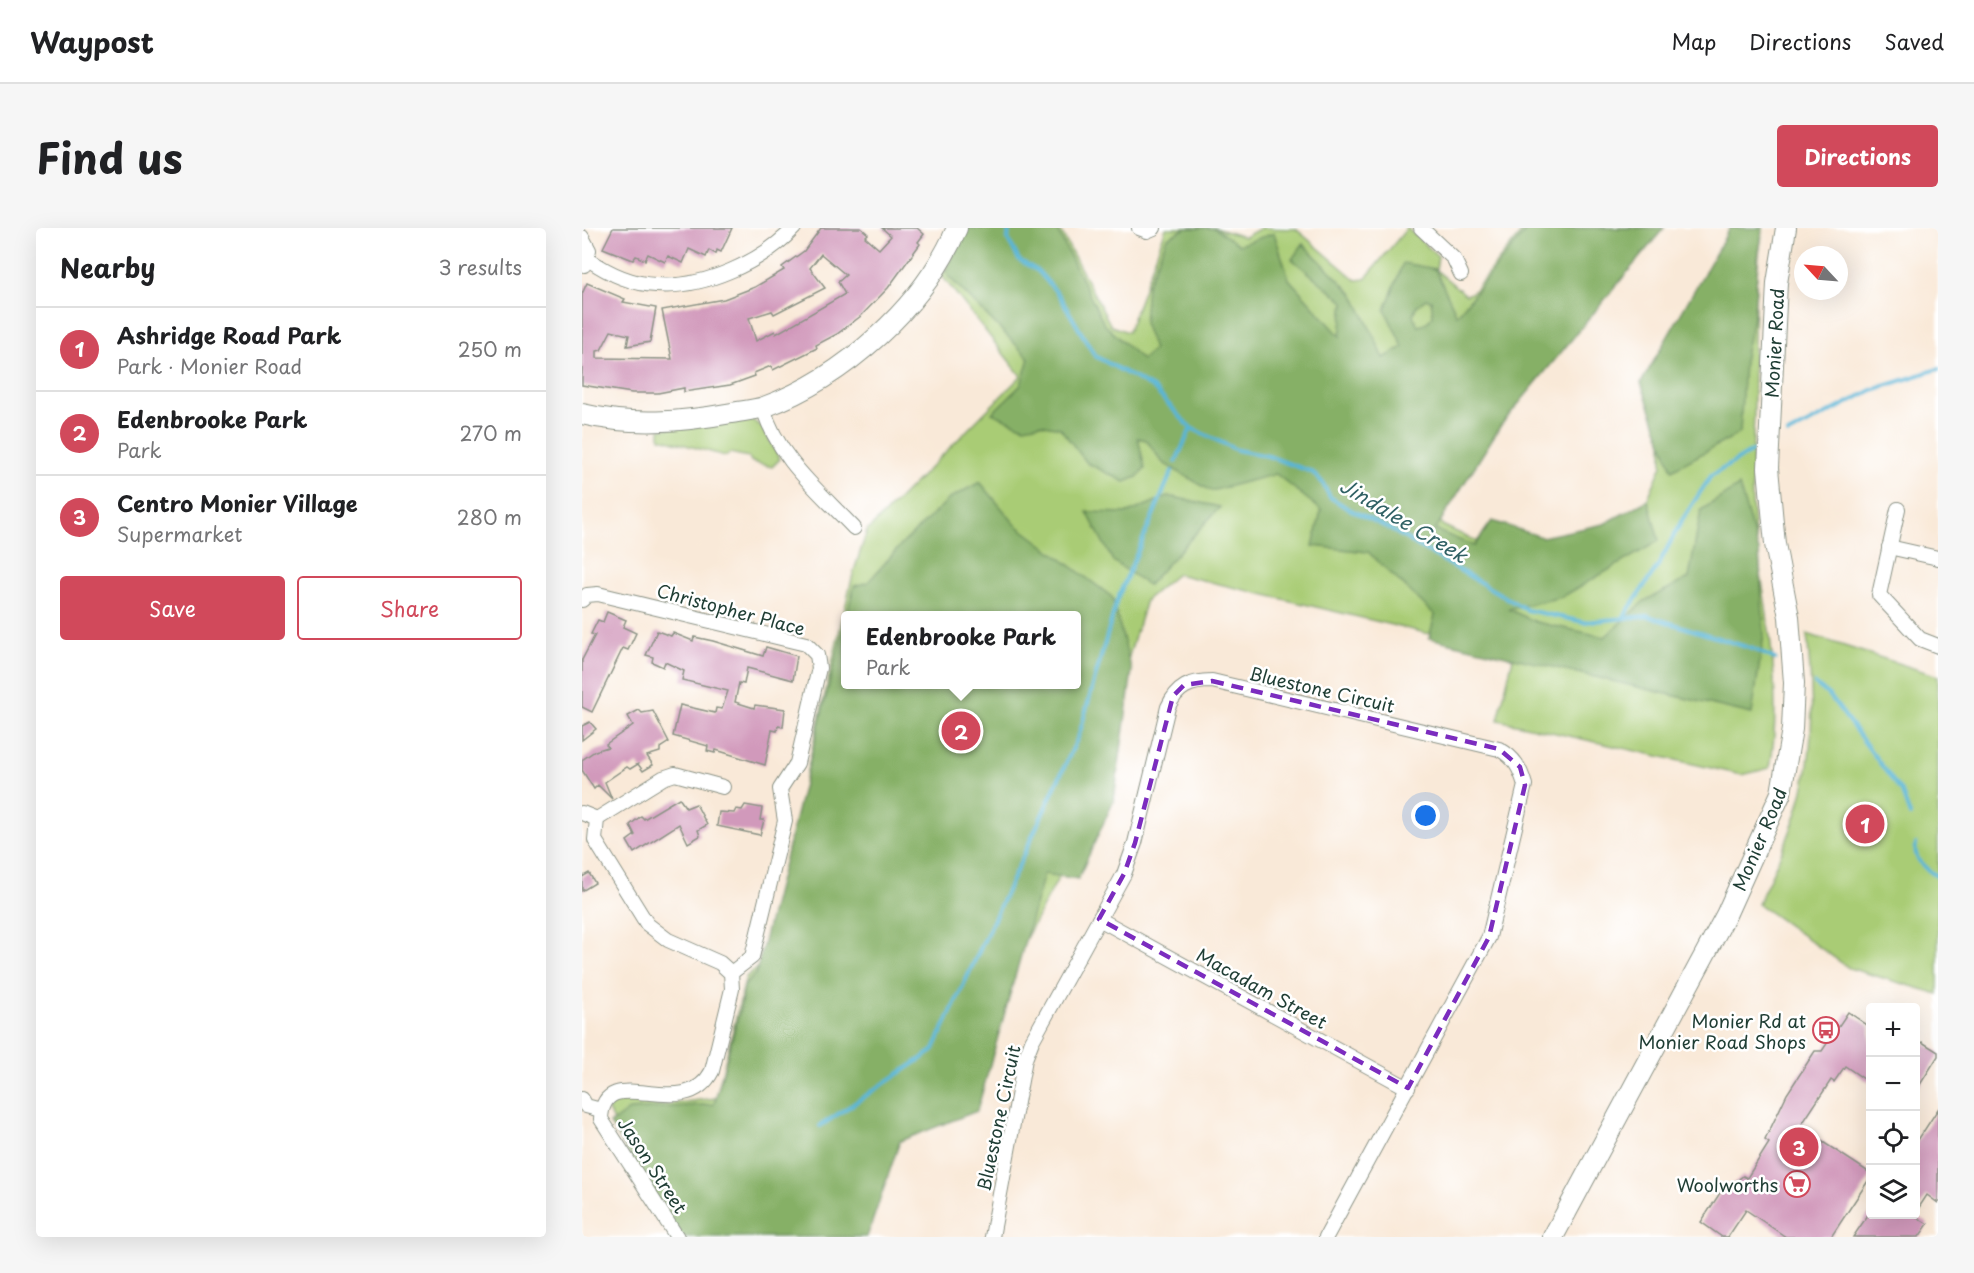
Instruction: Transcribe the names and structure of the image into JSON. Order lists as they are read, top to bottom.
{
  "streets": {
    "main road": ["Monier Road"],
    "street": [
      "Christopher Place",
      "Bluestone Circuit",
      "Macadam Street",
      "Jason Street"
    ]
  },
  "crossings": [
    ["Christopher Place", "Jason Street"],
    ["Bluestone Circuit", "Macadam Street"]
  ],
  "water": ["Jindalee Creek"],
  "places": {
    "bus stop": ["Monier Rd at Monier Road Shops"],
    "supermarket": ["Woolworths"]
  },
  "north": "top left",
  "page": {
    "header": "Waypost",
    "nav": ["Map", "Directions", "Saved"],
    "title": "Find us",
    "buttons": [
      "Directions",
      ["Save", "Share"]
    ],
    "heading": ["Nearby", "3 results"],
    "list": [
      {
        "mark": "1",
        "name": "Ashridge Road Park",
        "note": "Park · Monier Road",
        "value": "250 m"
      },
      {
        "mark": "2",
        "name": "Edenbrooke Park",
        "note": "Park",
        "value": "270 m"
      },
      {
        "mark": "3",
        "name": "Centro Monier Village",
        "note": "Supermarket",
        "value": "280 m"
      }
    ],
    "popup": ["Edenbrooke Park", "Park"],
    "pins": ["2", "1", "3"],
    "map_buttons": ["+", "−"]
  }
}
